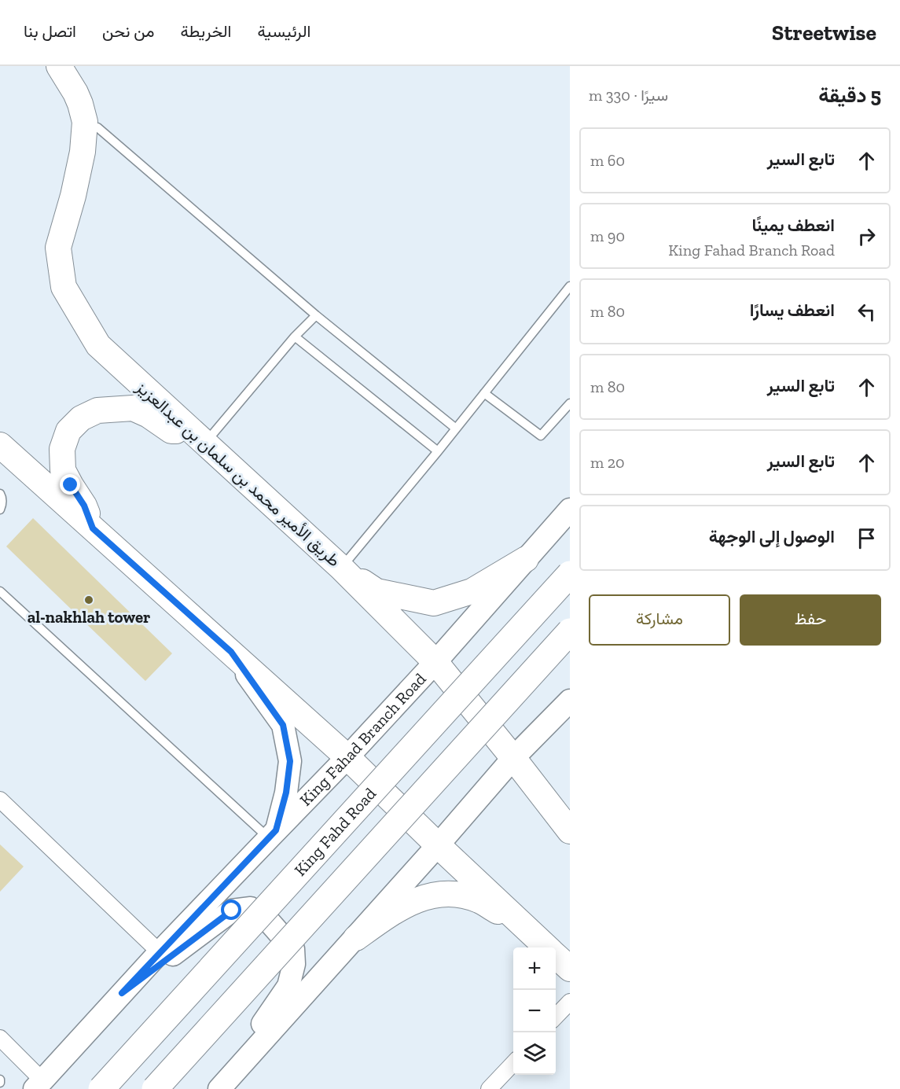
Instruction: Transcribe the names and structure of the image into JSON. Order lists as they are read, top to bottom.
{
  "streets": {
    "highway": ["King Fahd Road"],
    "main road": ["طريق الأمير محمد بن سلمان بن عبدالعزيز", "King Fahad Branch Road"]
  },
  "crossings": [
    ["طريق الأمير محمد بن سلمان بن عبدالعزيز", "King Fahad Branch Road"]
  ],
  "places": ["al-nakhlah tower"],
  "page": {
    "header": "Streetwise",
    "nav": [
      "الرئيسية",
      "الخريطة",
      "من نحن",
      "اتصل بنا"
    ],
    "heading": ["5 دقيقة", "سيرًا · 330 m"],
    "list": [
      ["تابع السير", "60 m"],
      ["انعطف يمينًا", "King Fahad Branch Road", "90 m"],
      ["انعطف يسارًا", "80 m"],
      ["تابع السير", "80 m"],
      ["تابع السير", "20 m"],
      "الوصول إلى الوجهة"
    ],
    "buttons": ["حفظ", "مشاركة"],
    "map_buttons": ["+", "−"]
  }
}
